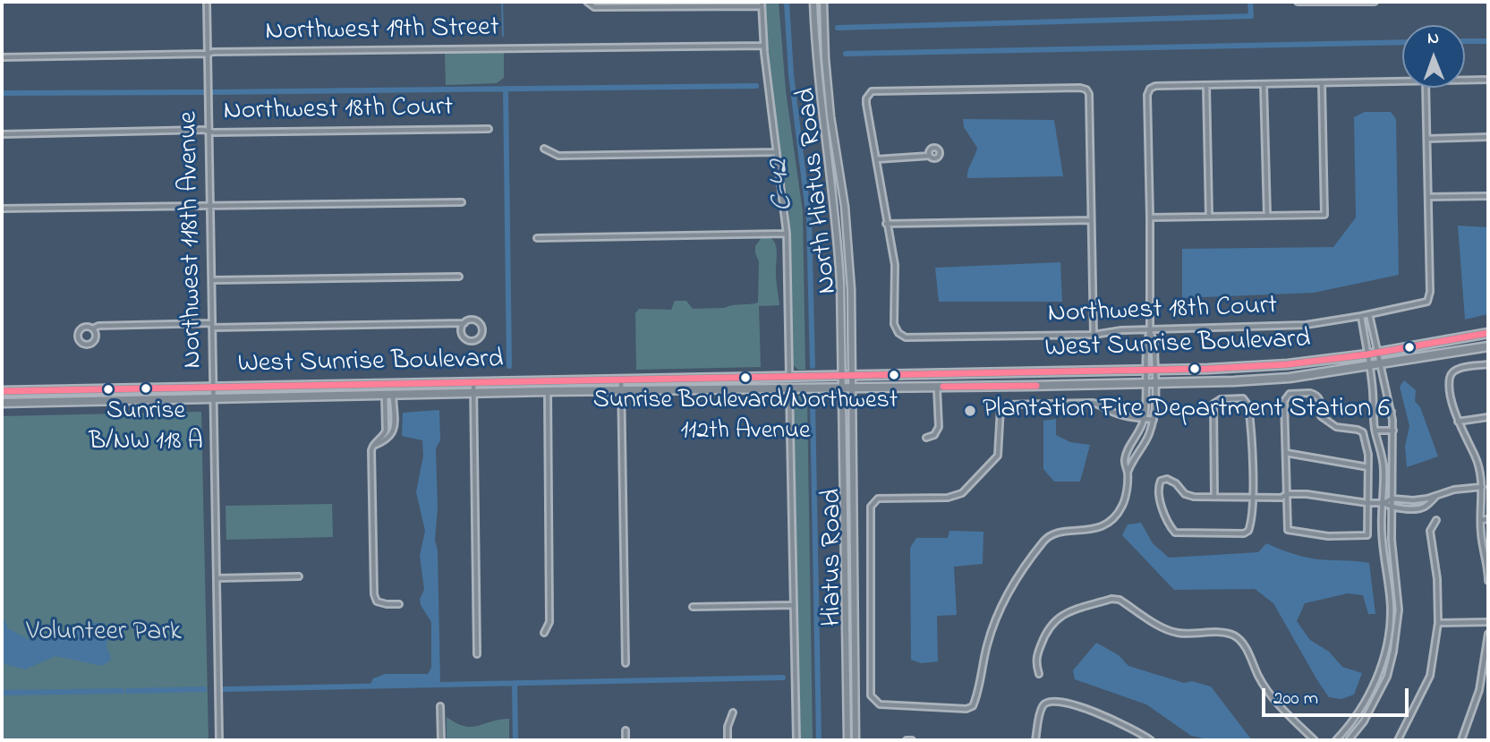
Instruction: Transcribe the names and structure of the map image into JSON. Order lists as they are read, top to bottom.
{
  "streets": {
    "highway": ["West Sunrise Boulevard"],
    "main road": ["North Hiatus Road", "Hiatus Road"],
    "street": ["Northwest 19th Street", "Northwest 18th Court", "Northwest 118th Avenue"]
  },
  "crossings": [
    ["Northwest 19th Street", "Northwest 118th Avenue"],
    ["Northwest 18th Court", "Northwest 118th Avenue"],
    ["North Hiatus Road", "West Sunrise Boulevard"],
    ["North Hiatus Road", "Hiatus Road"],
    ["Northwest 118th Avenue", "West Sunrise Boulevard"],
    ["West Sunrise Boulevard", "Hiatus Road"]
  ],
  "water": ["C-42"],
  "parks": ["Volunteer Park"],
  "places": ["Sunrise Boulevard/Northwest 112th Avenue", "Sunrise B/NW 118 A", "Plantation Fire Department Station 6"],
  "scale_bar": "200 m",
  "north": "top"
}
